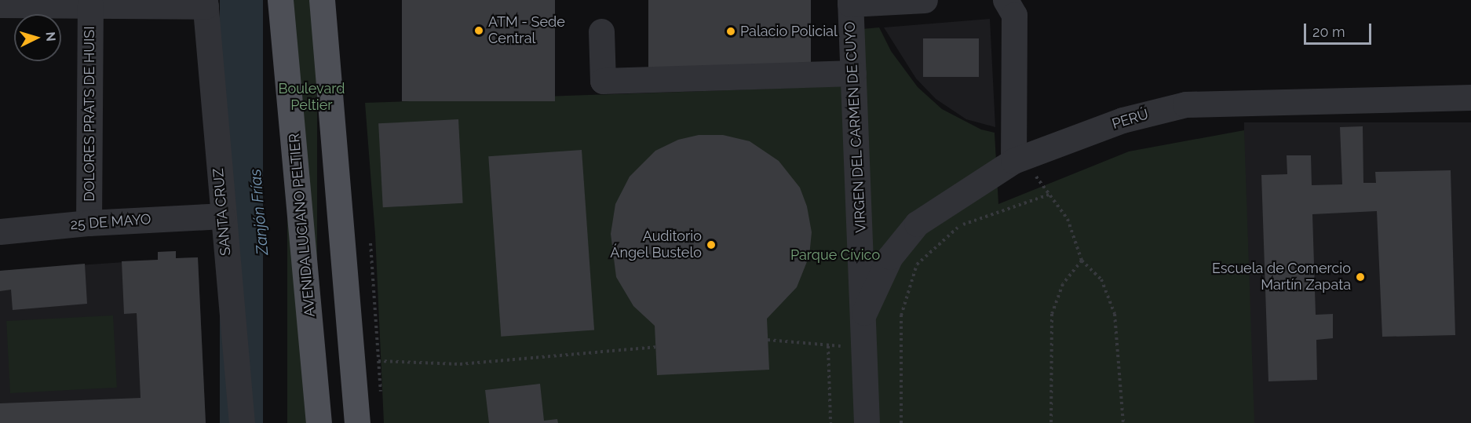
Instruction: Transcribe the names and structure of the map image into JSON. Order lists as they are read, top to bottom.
{
  "streets": {
    "main road": ["AVENIDA LUCIANO PELTIER"],
    "street": [
      "DOLORES PRATS DE HUISI",
      "PERÚ",
      "VIRGEN DEL CARMEN DE CUYO",
      "SANTA CRUZ",
      "25 DE MAYO"
    ]
  },
  "crossings": [
    ["DOLORES PRATS DE HUISI", "25 DE MAYO"],
    ["PERÚ", "VIRGEN DEL CARMEN DE CUYO"],
    ["SANTA CRUZ", "25 DE MAYO"]
  ],
  "water": ["Zanjón Frías"],
  "parks": ["Boulevard Peltier", "Parque Cívico"],
  "places": [
    "ATM - Sede Central",
    "Palacio Policial",
    "Auditorio Ángel Bustelo",
    "Escuela de Comercio Martín Zapata"
  ],
  "scale_bar": "20 m",
  "north": "right"
}
